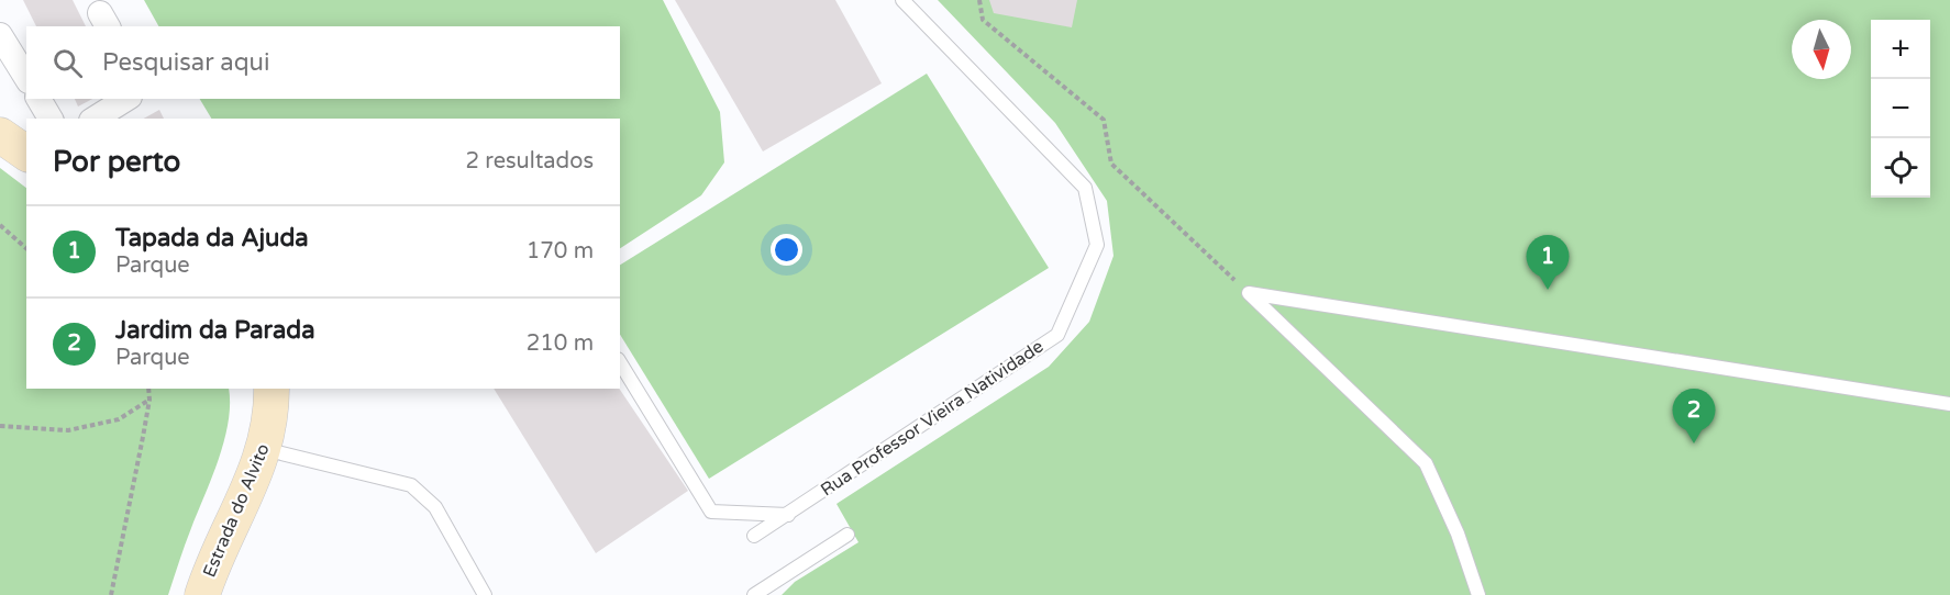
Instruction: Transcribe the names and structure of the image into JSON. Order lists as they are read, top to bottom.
{
  "streets": {
    "street": ["Estrada do Alvito"],
    "lane": ["Rua Professor Vieira Natividade"]
  },
  "north": "bottom",
  "page": {
    "map_buttons": ["+", "−"],
    "search": "Pesquisar aqui",
    "heading": ["Por perto", "2 resultados"],
    "list": [
      {
        "mark": "1",
        "name": "Tapada da Ajuda",
        "note": "Parque",
        "value": "170 m"
      },
      {
        "mark": "2",
        "name": "Jardim da Parada",
        "note": "Parque",
        "value": "210 m"
      }
    ],
    "pins": ["1", "2"]
  }
}
